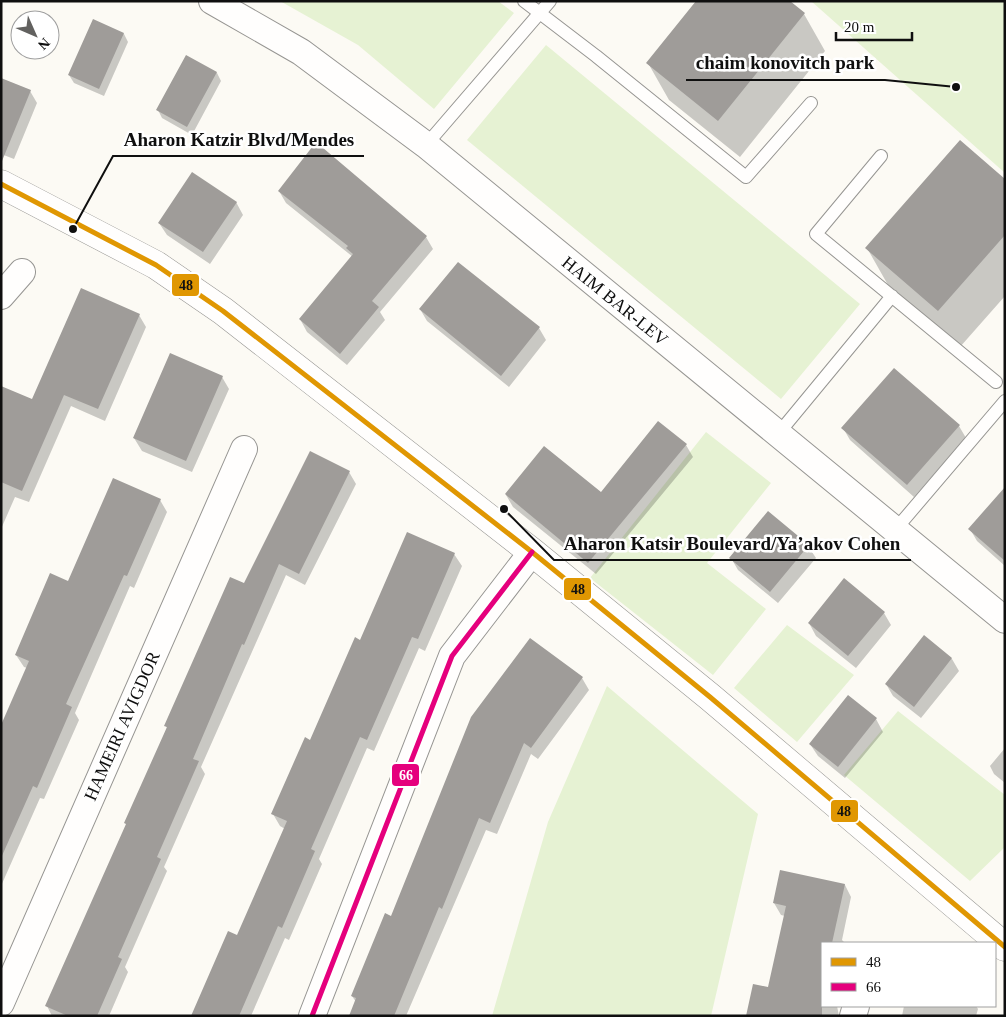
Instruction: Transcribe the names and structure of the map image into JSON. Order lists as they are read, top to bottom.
{
  "streets": {
    "street": ["HAIM BAR-LEV", "HAMEIRI AVIGDOR"]
  },
  "places": ["chaim konovitch park", "Aharon Katzir Blvd/Mendes", "Aharon Katsir Boulevard/Ya’akov Cohen"],
  "lines": ["transit line 48", "transit line 66"],
  "legend": ["48", "66"],
  "scale_bar": "20 m",
  "north": "bottom right"
}
